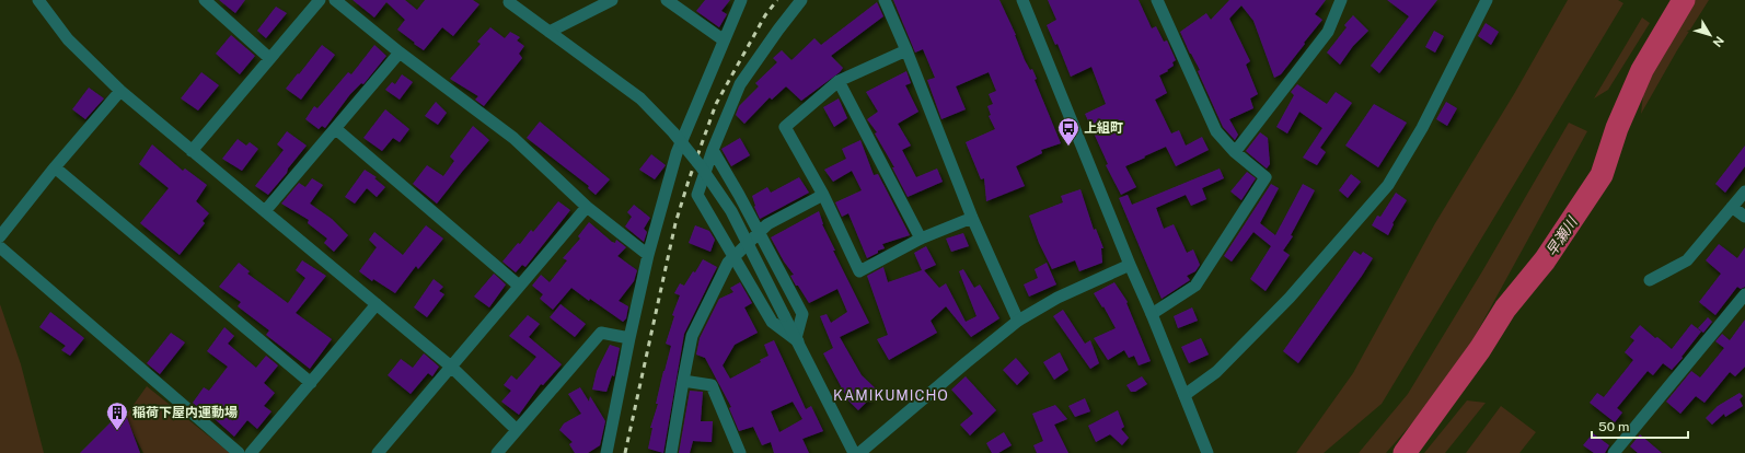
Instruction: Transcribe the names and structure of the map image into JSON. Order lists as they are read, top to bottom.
{
  "districts": ["KAMIKUMICHO"],
  "water": ["早瀬川"],
  "places": {
    "bus stop": ["上組町"],
    "building": ["稲荷下屋内運動場"]
  },
  "scale_bar": "50 m",
  "north": "bottom right"
}
